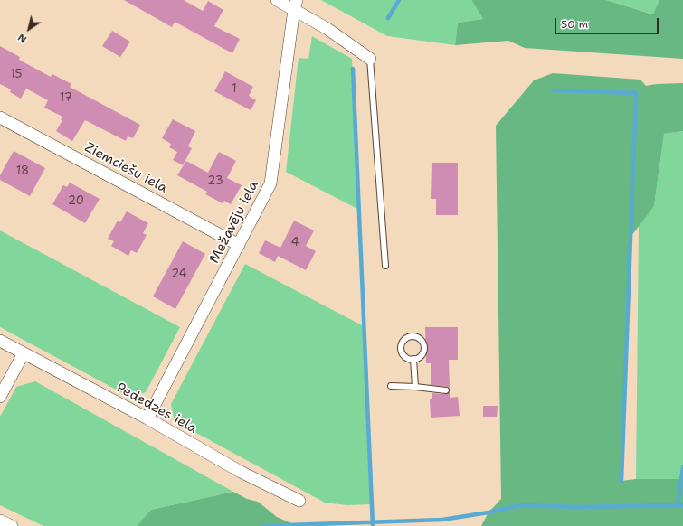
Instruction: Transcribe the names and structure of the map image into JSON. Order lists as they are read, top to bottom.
{
  "streets": {
    "street": ["Ziemciešu iela", "Mežavēju iela", "Pededzes iela"]
  },
  "crossings": [
    ["Ziemciešu iela", "Mežavēju iela"],
    ["Mežavēju iela", "Pededzes iela"]
  ],
  "house_numbers": [
    "15",
    "1",
    "17",
    "18",
    "23",
    "20",
    "4",
    "24"
  ],
  "scale_bar": "50 m",
  "north": "bottom left"
}
